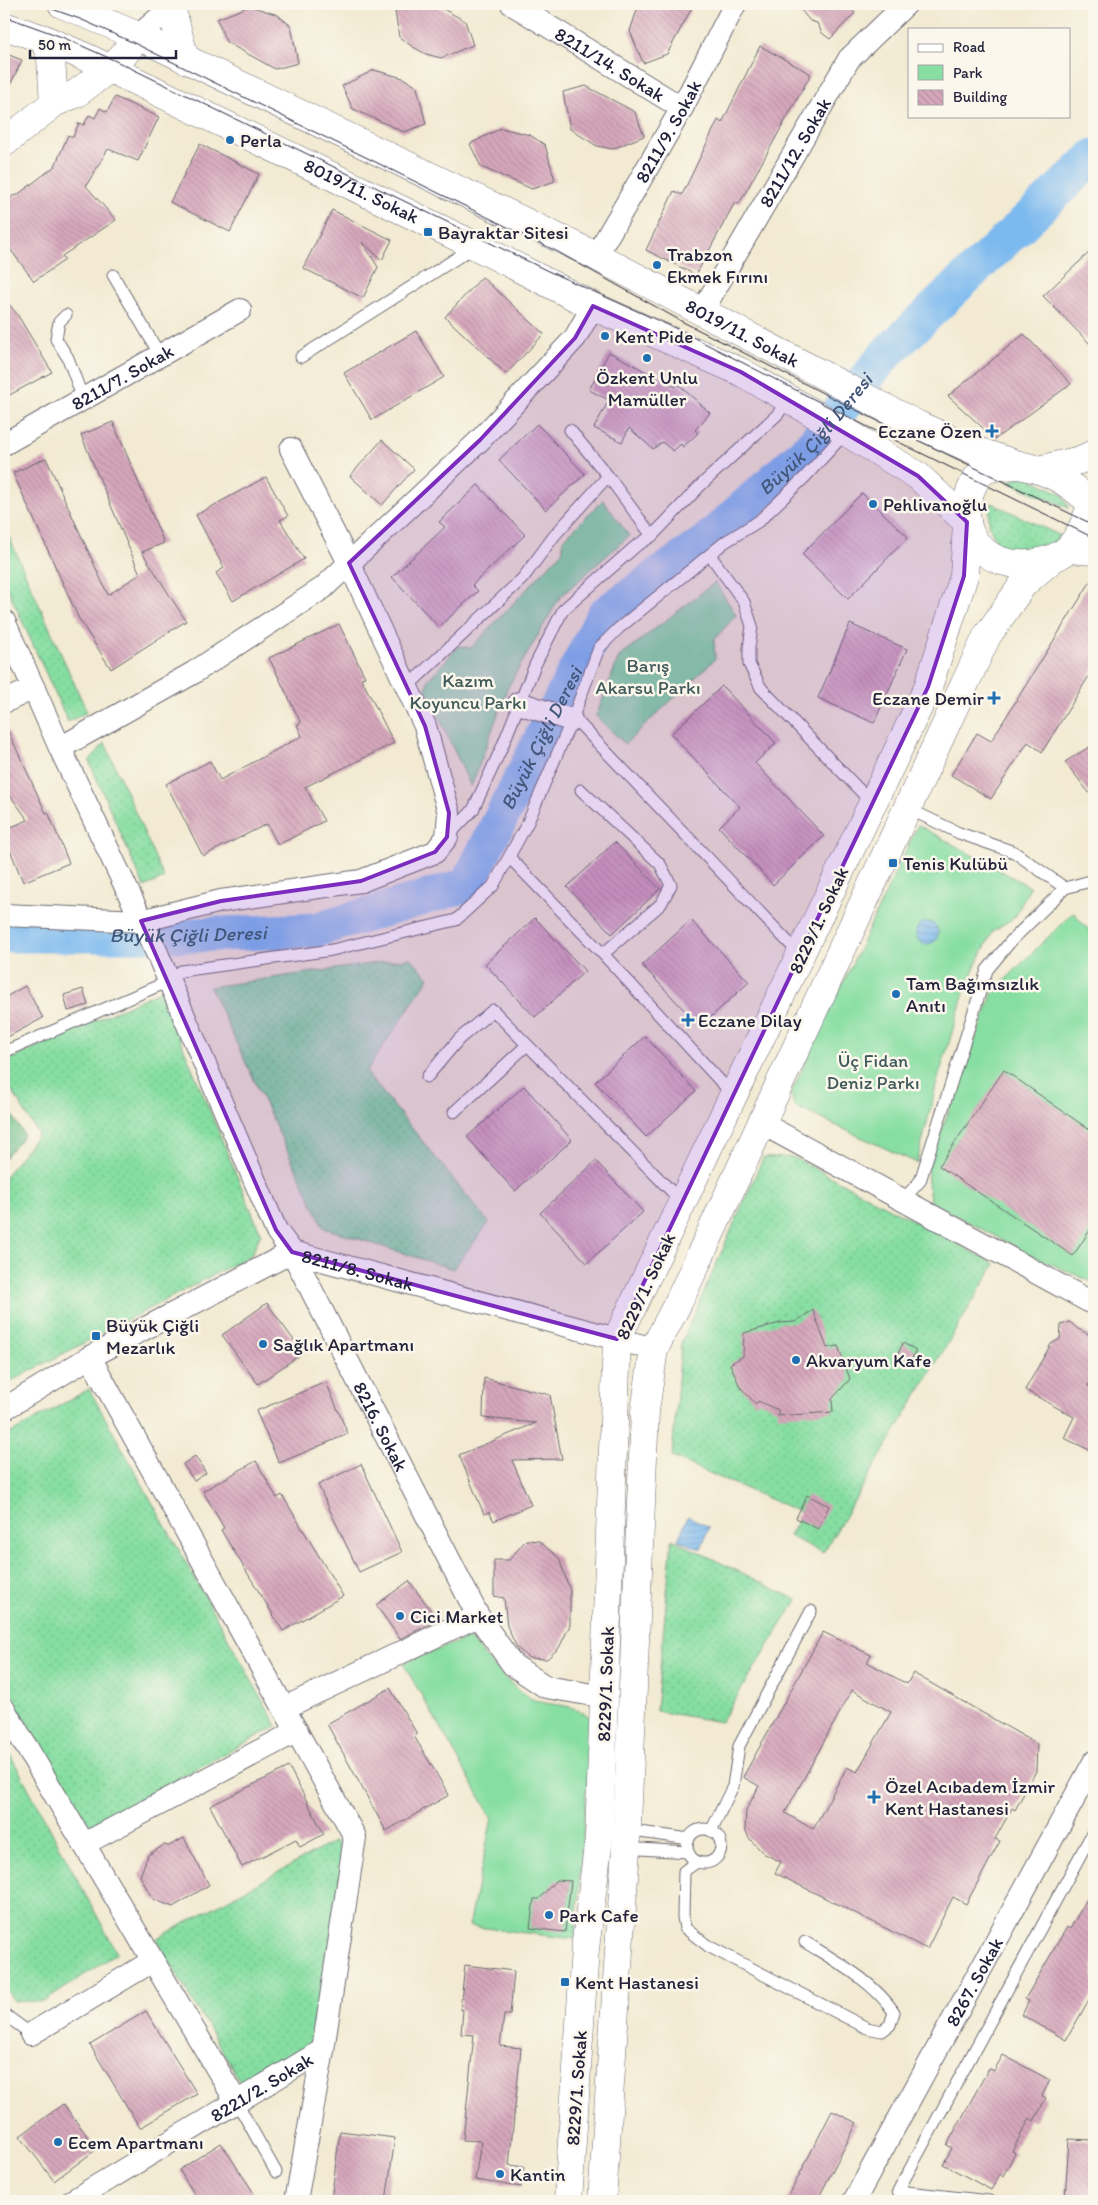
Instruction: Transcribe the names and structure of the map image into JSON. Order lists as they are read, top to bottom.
{
  "streets": {
    "street": [
      "8211/14. Sokak",
      "8211/9. Sokak",
      "8211/12. Sokak",
      "8019/11. Sokak",
      "8211/7. Sokak",
      "8229/1. Sokak",
      "8211/8. Sokak",
      "8216. Sokak",
      "8267. Sokak",
      "8221/2. Sokak"
    ]
  },
  "crossings": [
    ["8211/14. Sokak", "8211/9. Sokak"],
    ["8211/9. Sokak", "8019/11. Sokak"],
    ["8211/12. Sokak", "8019/11. Sokak"],
    ["8019/11. Sokak", "8229/1. Sokak"],
    ["8229/1. Sokak", "8211/8. Sokak"],
    ["8229/1. Sokak", "8216. Sokak"],
    ["8211/8. Sokak", "8216. Sokak"]
  ],
  "water": ["Büyük Çiğli Deresi"],
  "parks": ["Barış Akarsu Parkı", "Kazım Koyuncu Parkı", "Üç Fidan Deniz Parkı"],
  "places": {
    "other": [
      "Perla",
      "Trabzon Ekmek Fırını",
      "Kent Pide",
      "Özkent Unlu Mamüller",
      "Pehlivanoğlu",
      "Tam Bağımsızlık Anıtı",
      "Sağlık Apartmanı",
      "Akvaryum Kafe",
      "Cici Market",
      "Park Cafe",
      "Ecem Apartmanı",
      "Kantin"
    ],
    "transit": [
      "Bayraktar Sitesi",
      "Tenis Kulübü",
      "Büyük Çiğli Mezarlık",
      "Kent Hastanesi"
    ],
    "health": [
      "Eczane Özen",
      "Eczane Demir",
      "Eczane Dilay",
      "Özel Acıbadem İzmir Kent Hastanesi"
    ]
  },
  "legend": ["Road", "Park", "Building"],
  "scale_bar": "50 m"
}
